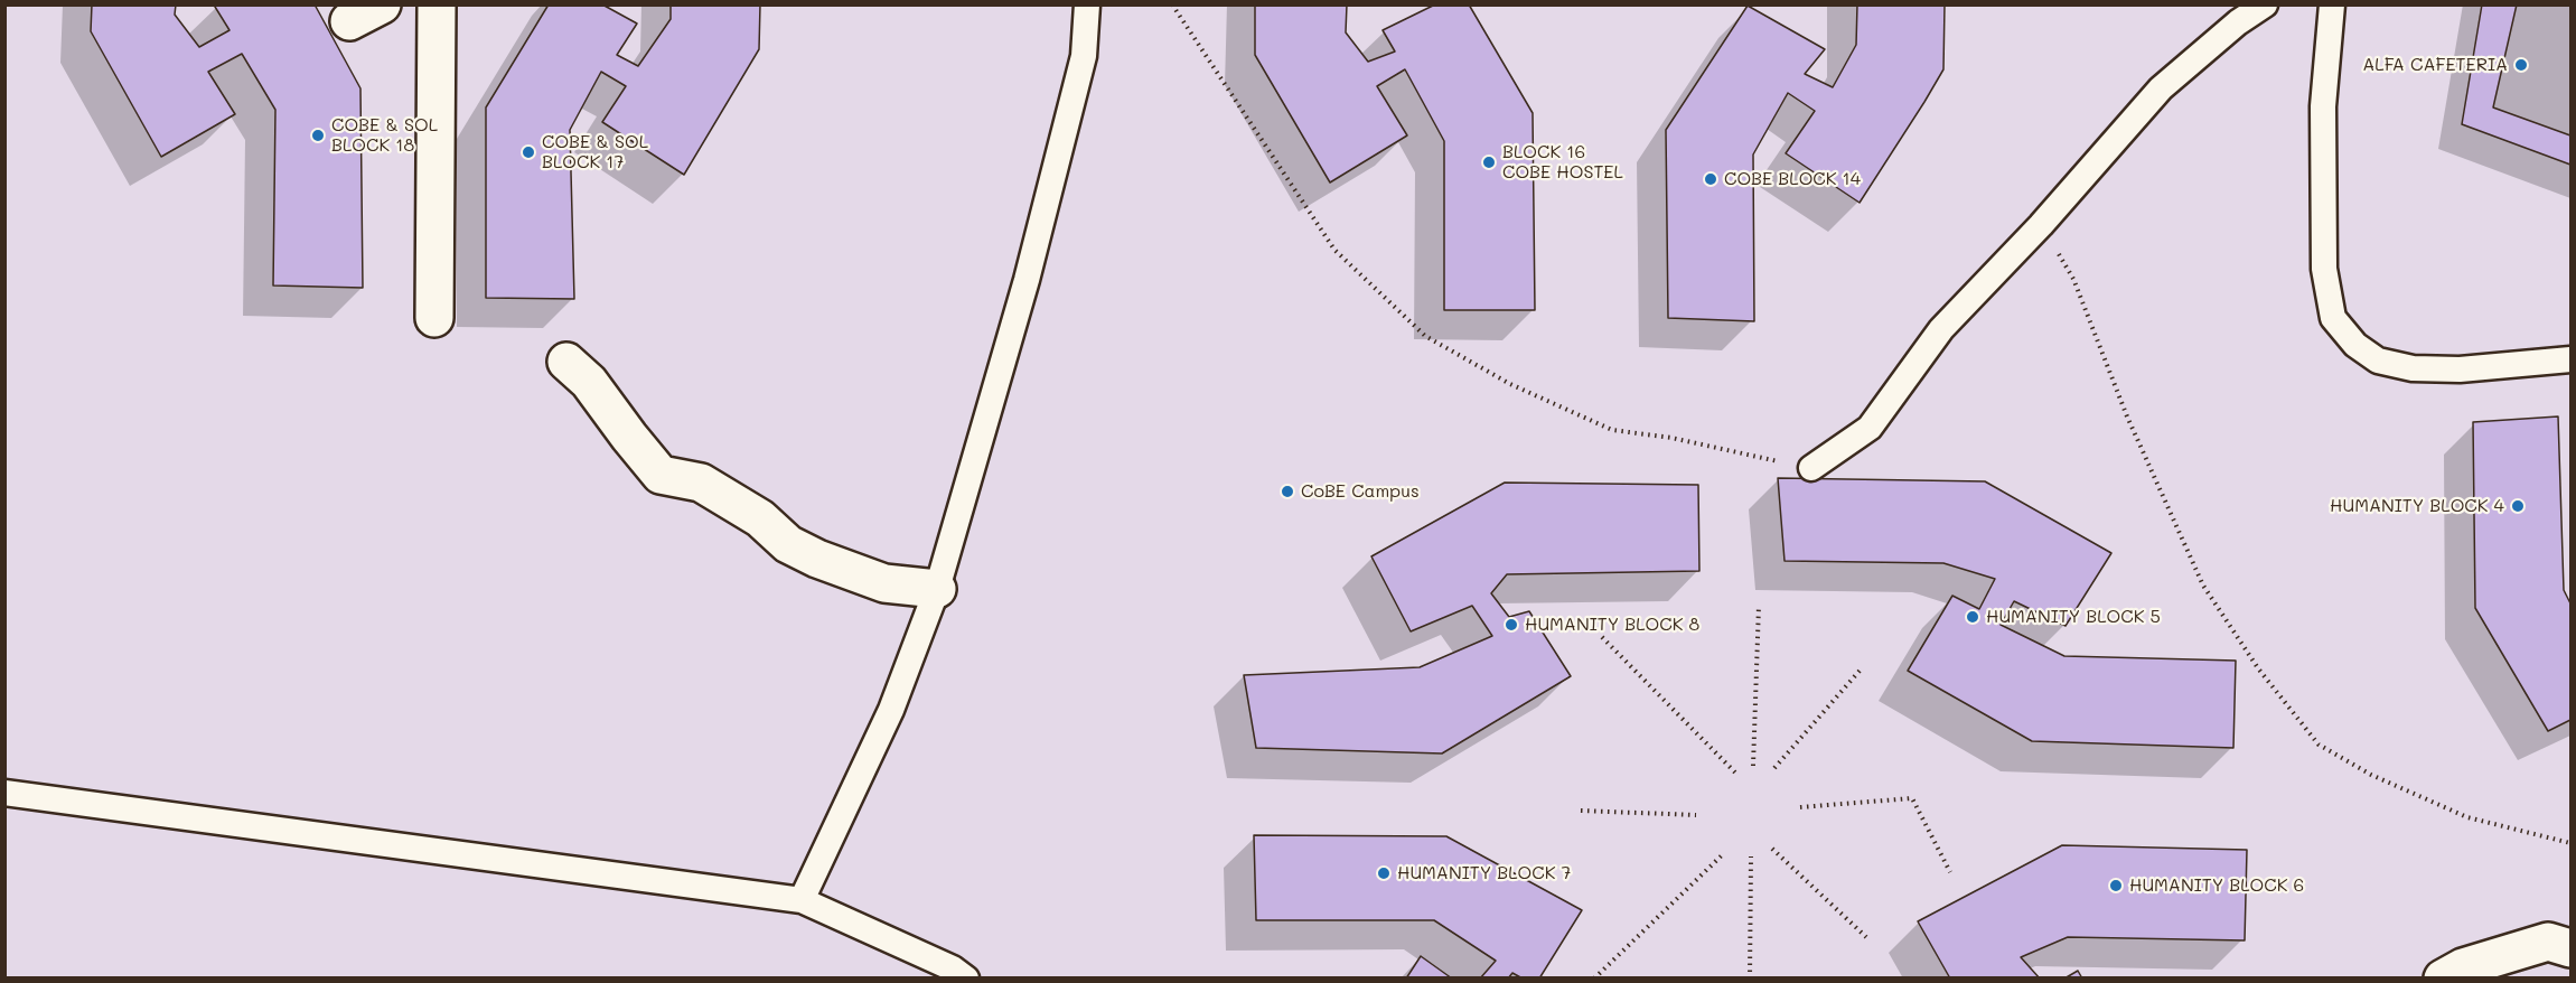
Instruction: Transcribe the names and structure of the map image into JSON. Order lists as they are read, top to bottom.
{
  "places": [
    "ALFA CAFETERIA",
    "COBE & SOL BLOCK 18",
    "COBE & SOL BLOCK 17",
    "BLOCK 16 COBE HOSTEL",
    "COBE BLOCK 14",
    "CoBE Campus",
    "HUMANITY BLOCK 4",
    "HUMANITY BLOCK 5",
    "HUMANITY BLOCK 8",
    "HUMANITY BLOCK 7",
    "HUMANITY BLOCK 6"
  ]
}
